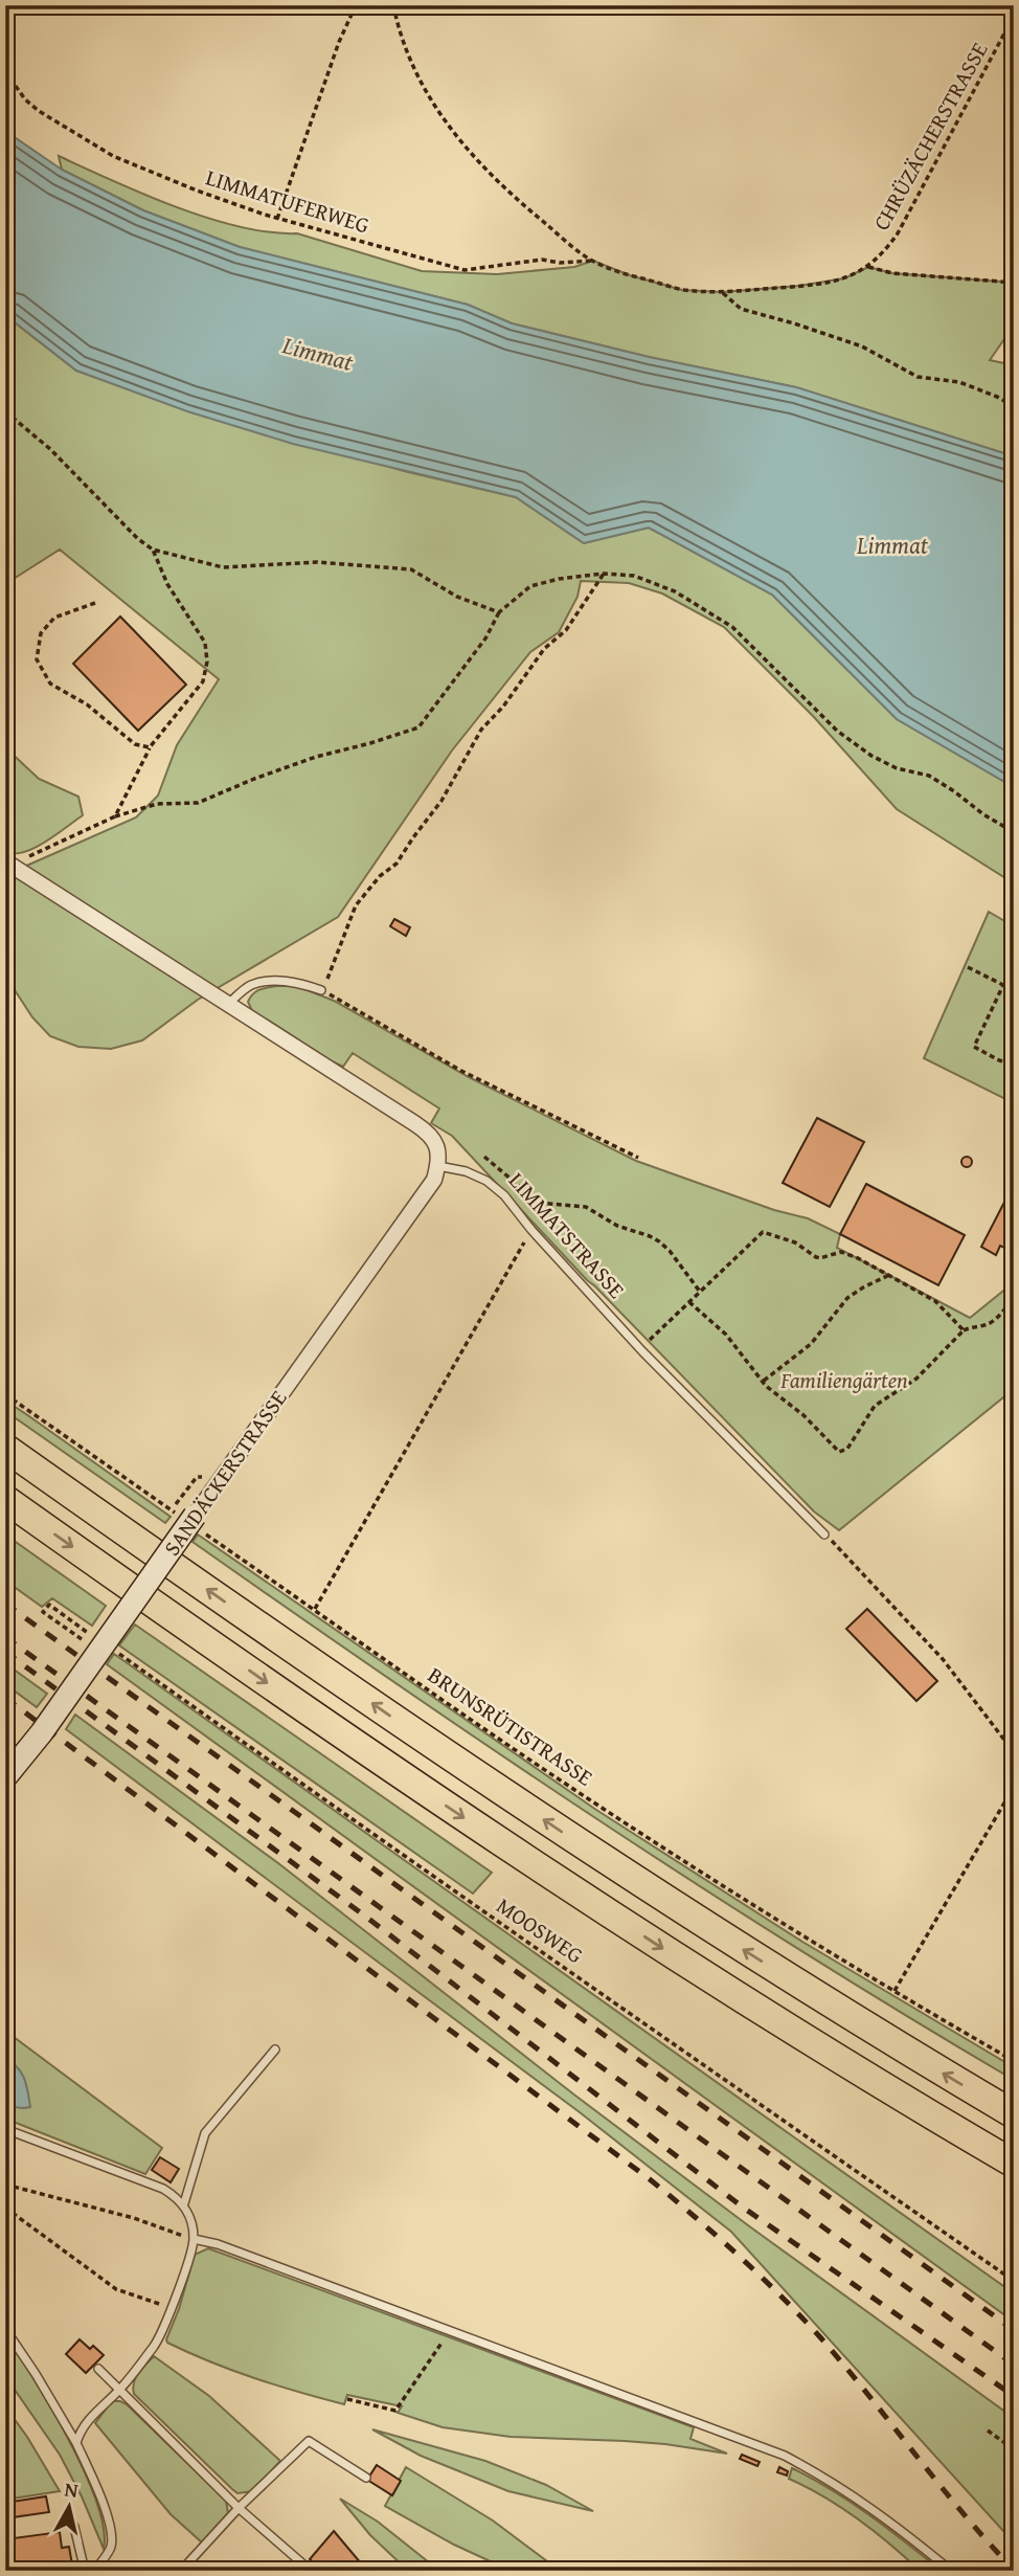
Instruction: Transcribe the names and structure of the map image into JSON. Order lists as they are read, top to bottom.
{
  "streets": {
    "street": ["SANDÄCKERSTRASSE"],
    "lane": ["LIMMATSTRASSE"],
    "path": [
      "CHRÜZÄCHERSTRASSE",
      "LIMMATUFERWEG",
      "BRUNSRÜTISTRASSE",
      "MOOSWEG"
    ]
  },
  "crossings": [
    ["LIMMATSTRASSE", "SANDÄCKERSTRASSE"],
    ["SANDÄCKERSTRASSE", "BRUNSRÜTISTRASSE"]
  ],
  "water": ["Limmat"],
  "parks": ["Familiengärten"],
  "north": "top"
}
